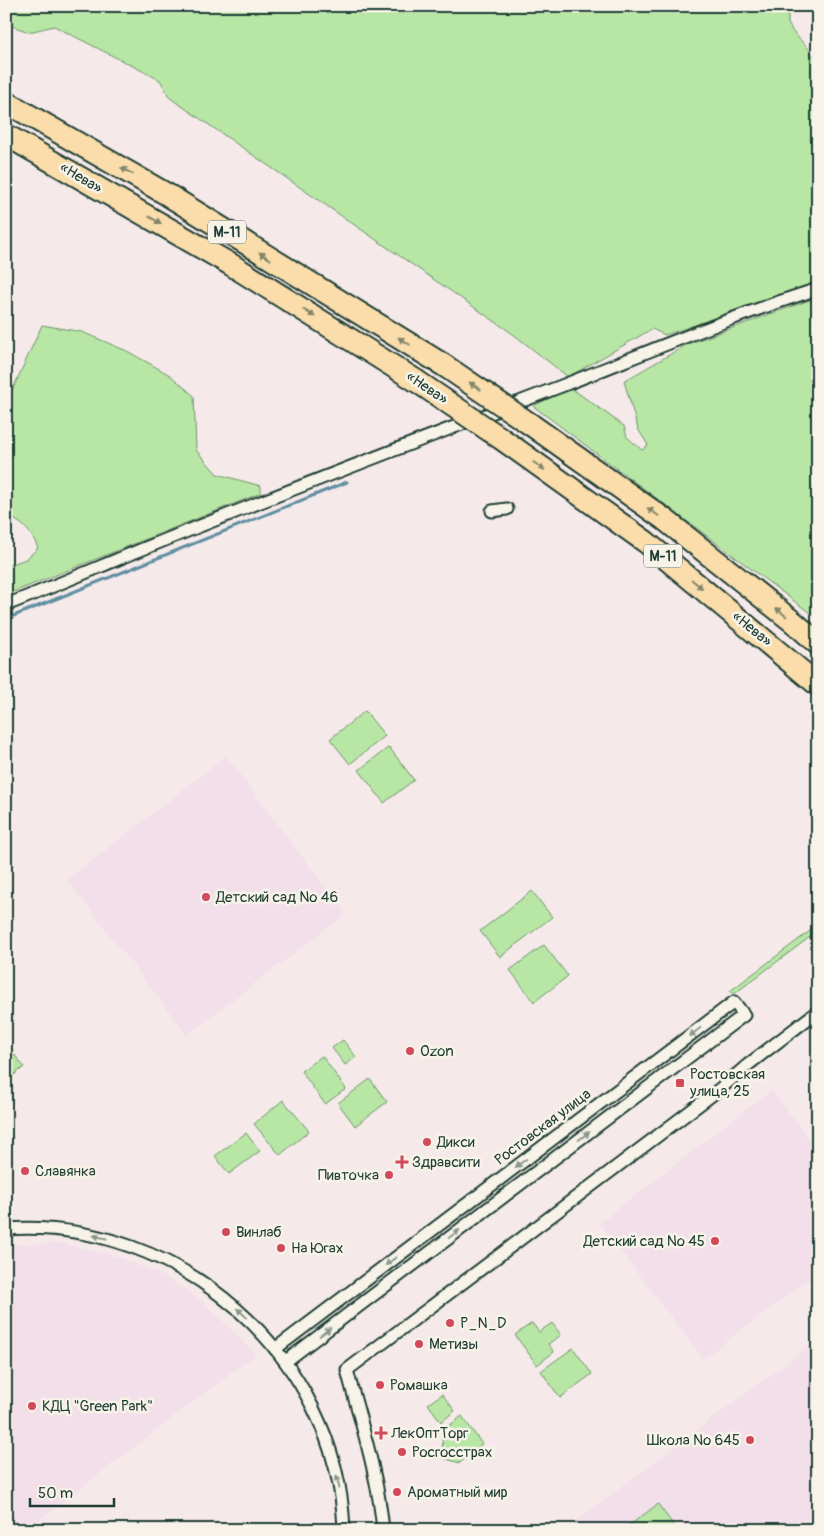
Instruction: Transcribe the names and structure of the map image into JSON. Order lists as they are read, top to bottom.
{
  "streets": {
    "highway": ["«Нева»", "М-11"],
    "street": ["Ростовская улица"]
  },
  "places": {
    "other": [
      "Детский сад № 46",
      "Ozon",
      "Дикси",
      "Славянка",
      "Пивточка",
      "Винлаб",
      "Детский сад № 45",
      "На Югах",
      "P_N_D",
      "Метизы",
      "Ромашка",
      "КДЦ \"Green Park\"",
      "Школа № 645",
      "Росгосстрах",
      "Ароматный мир"
    ],
    "transit": ["Ростовская улица, 25"],
    "health": ["Здравсити", "ЛекОптТорг"]
  },
  "scale_bar": "50 m"
}
